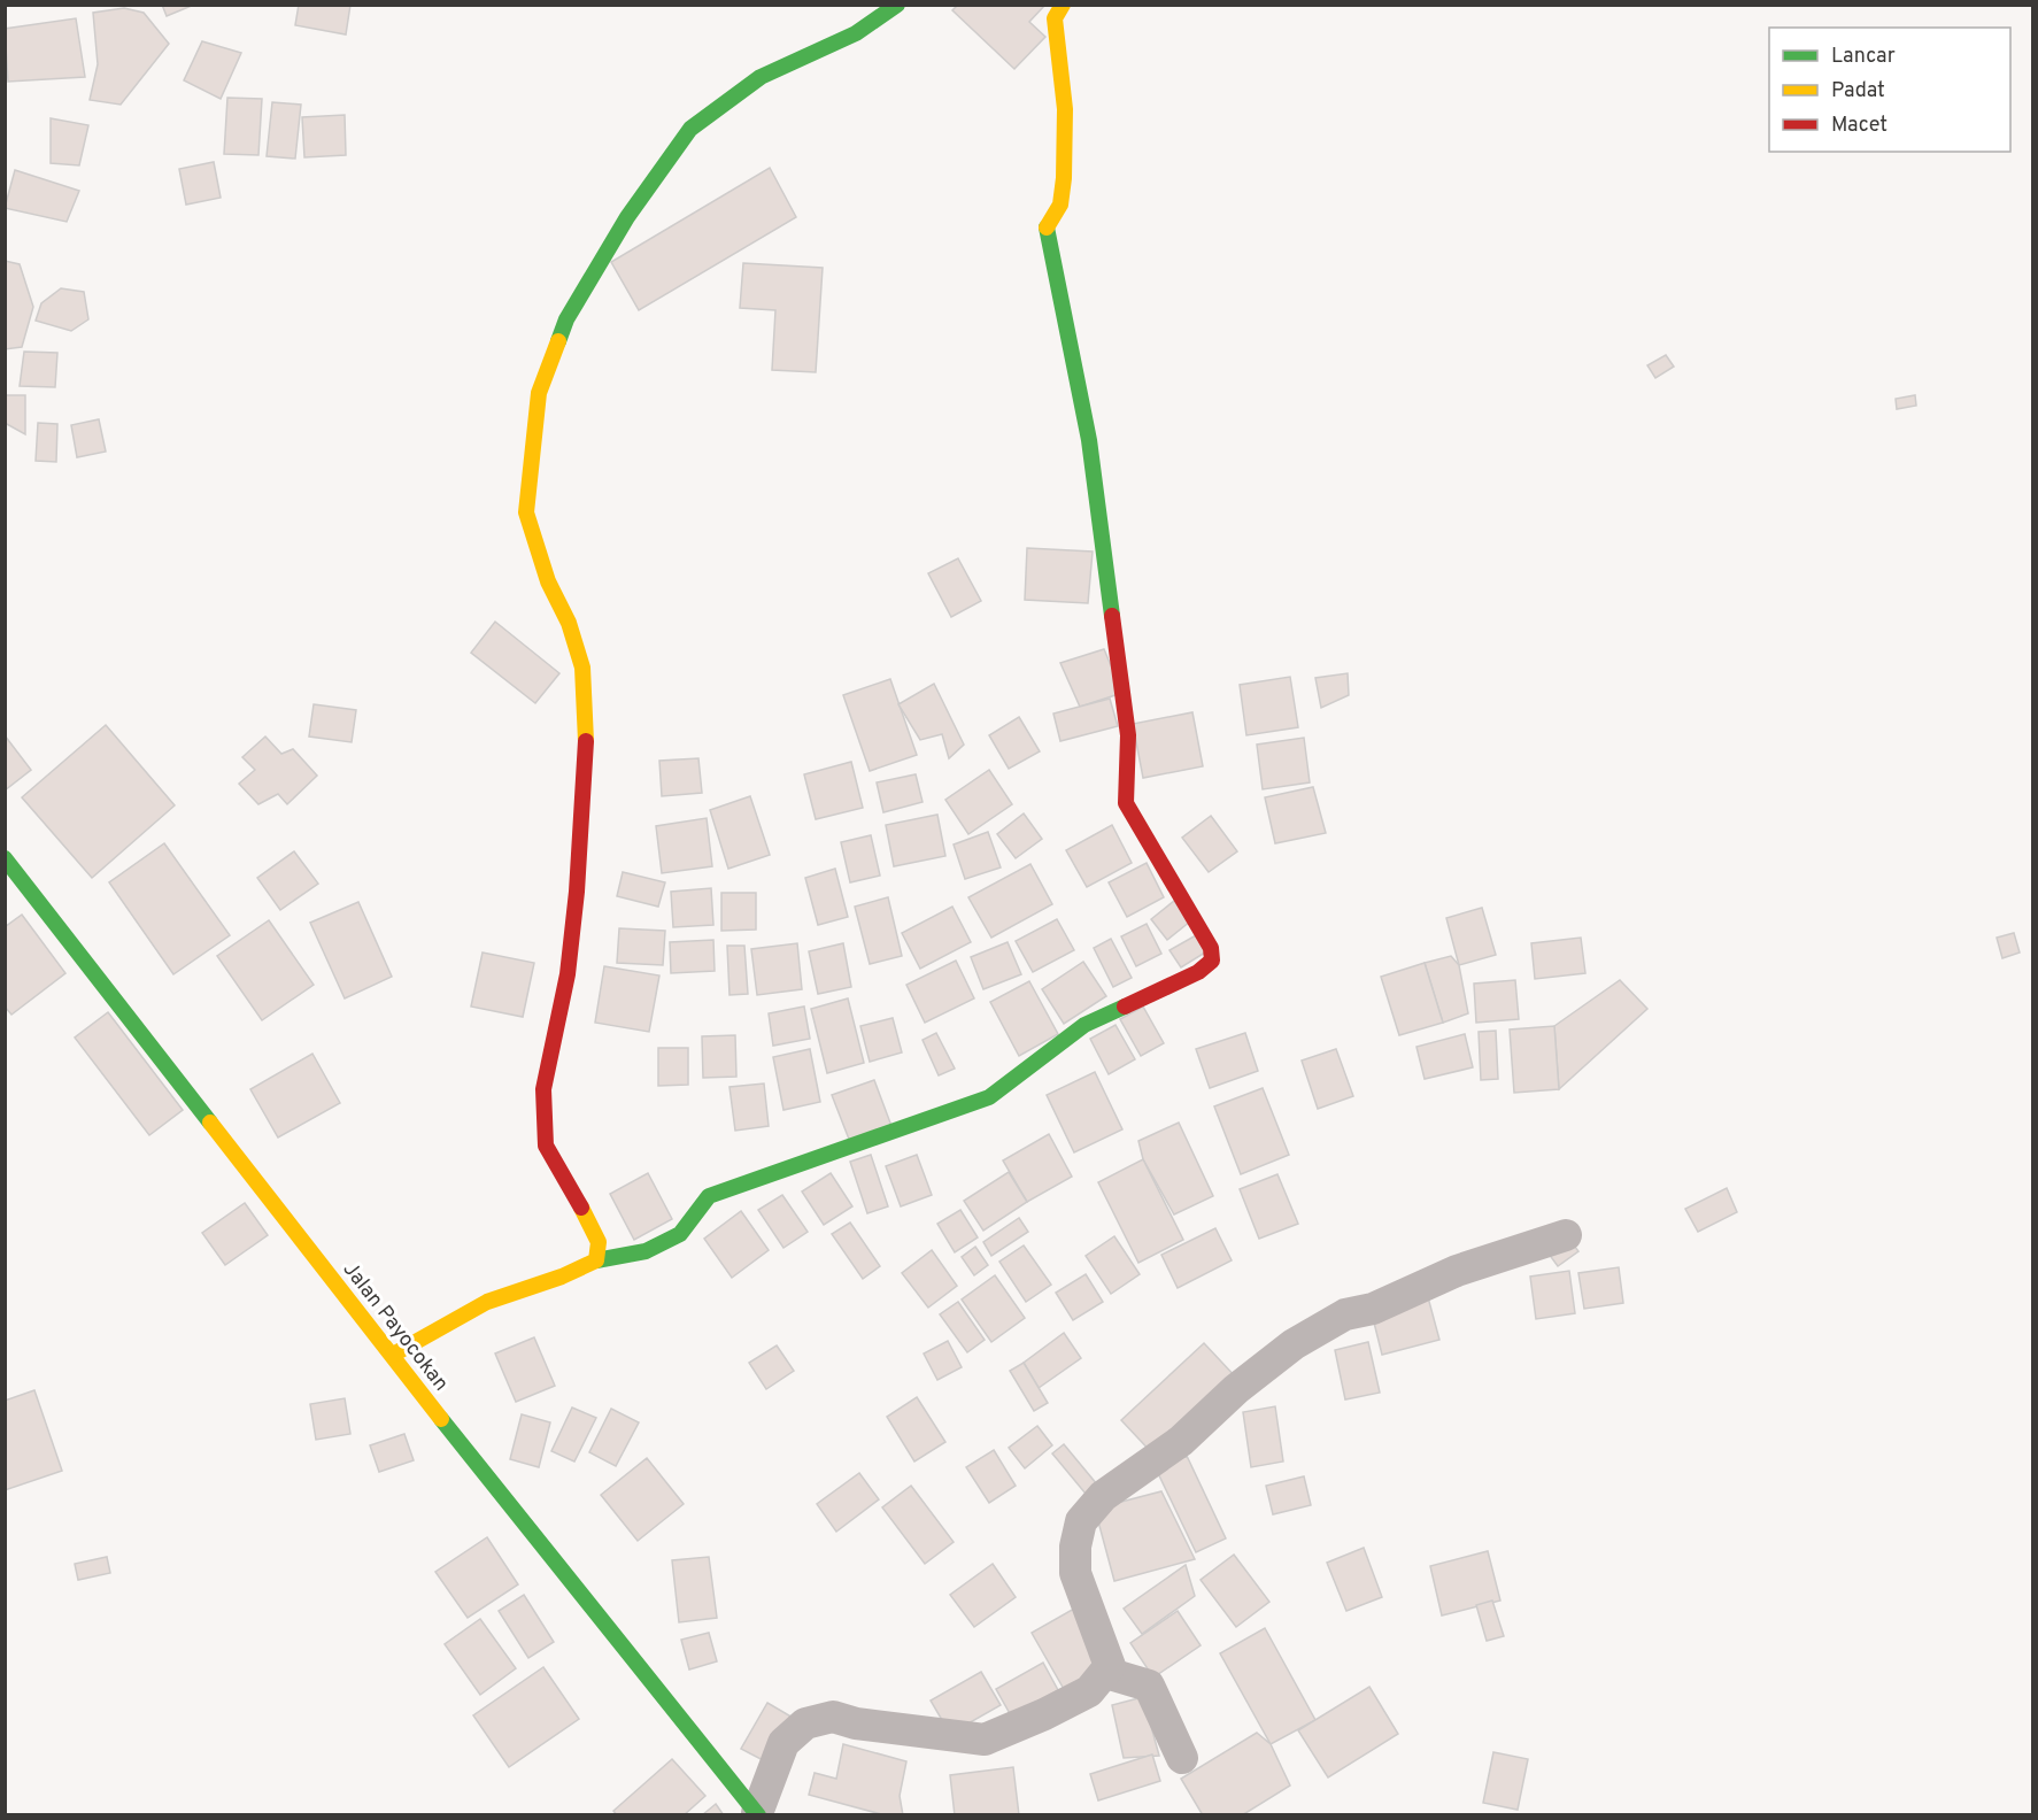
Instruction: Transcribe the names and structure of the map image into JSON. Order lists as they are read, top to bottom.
{
  "streets": {
    "street": ["Jalan Payocokan"]
  },
  "legend": ["Lancar", "Padat", "Macet"]
}
